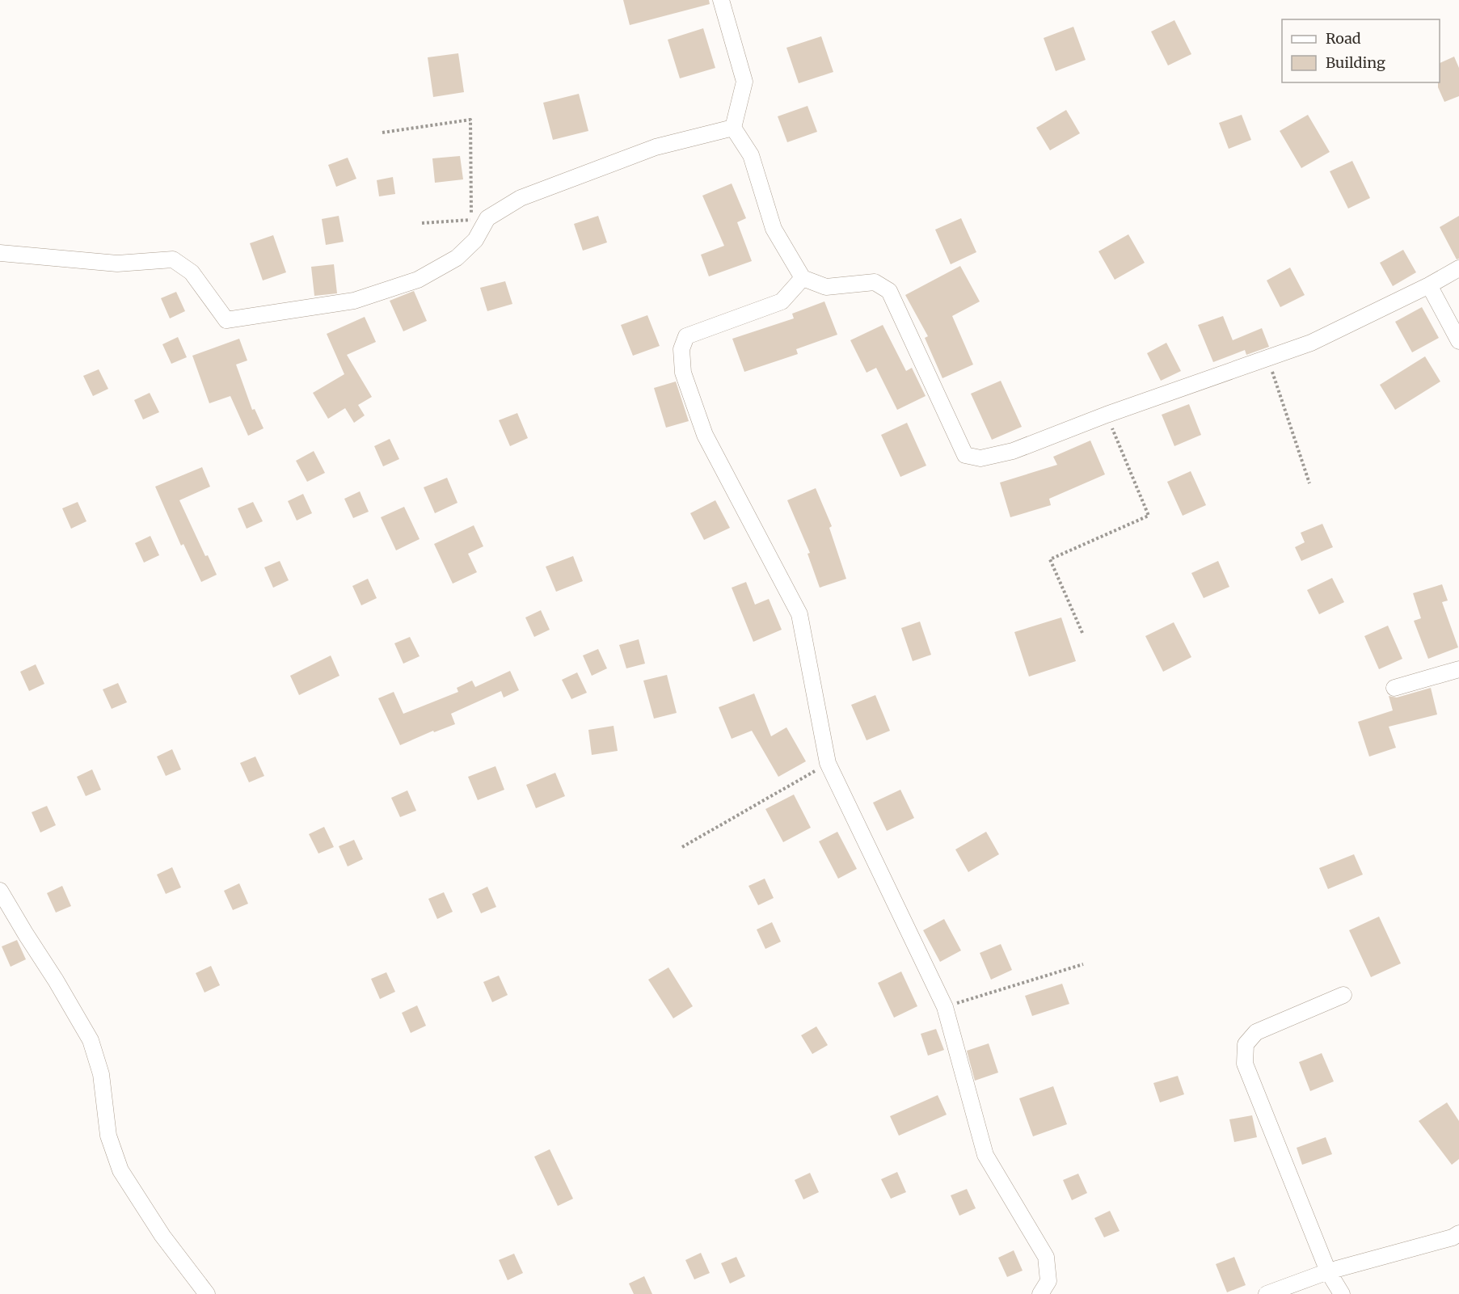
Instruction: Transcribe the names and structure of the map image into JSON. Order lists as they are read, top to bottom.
{
  "legend": ["Road", "Building"]
}
